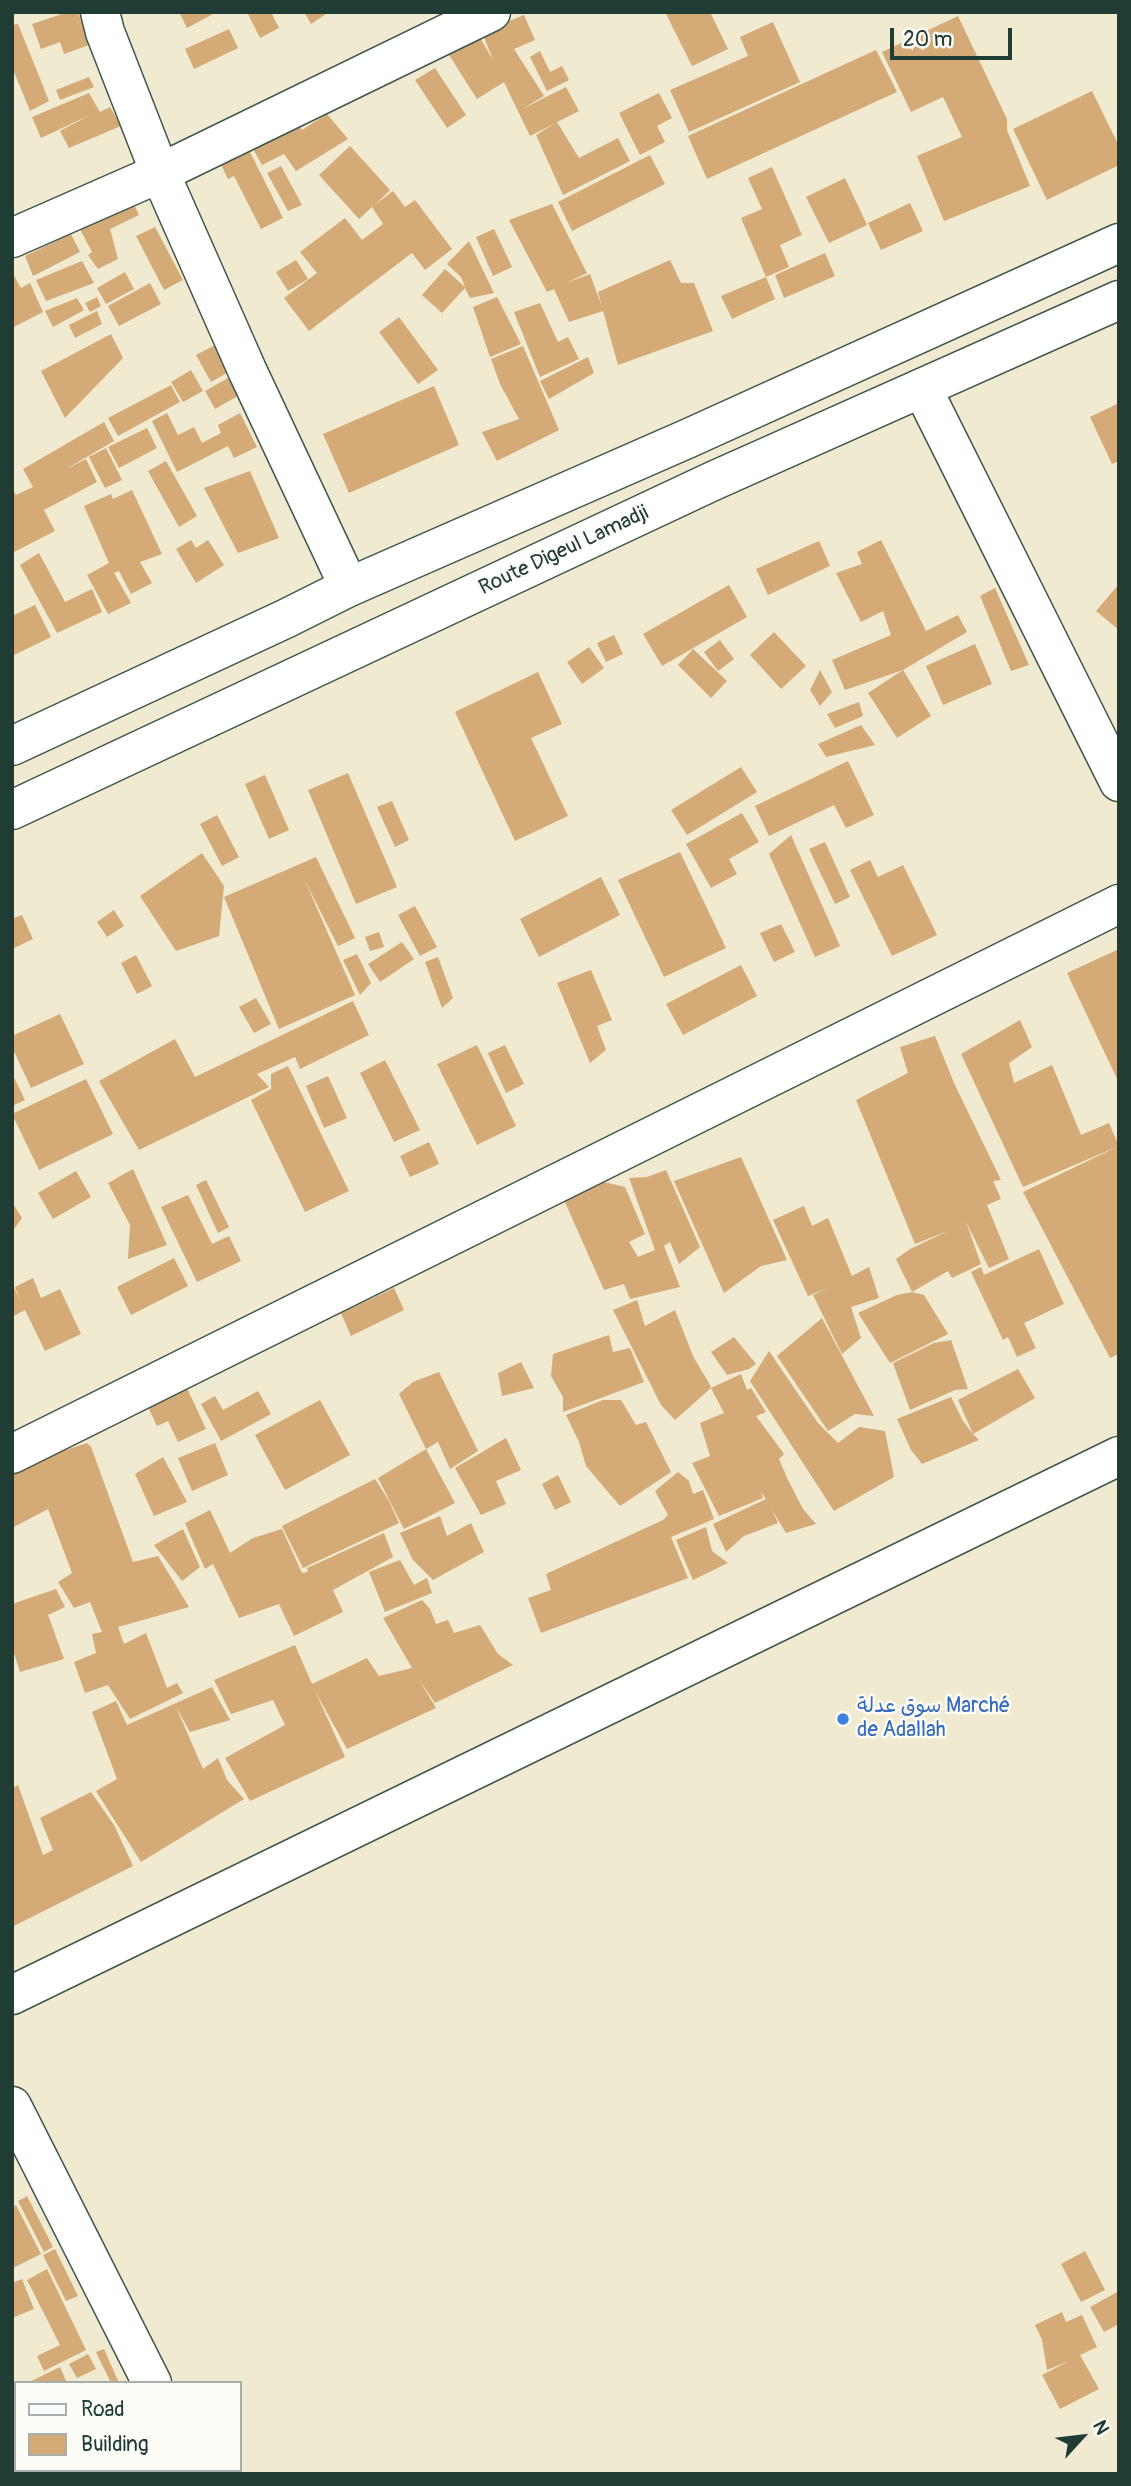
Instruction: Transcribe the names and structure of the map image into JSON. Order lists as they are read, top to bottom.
{
  "streets": {
    "street": ["Route Digeul Lamadji"]
  },
  "places": ["سوق عدلة Marché de Adallah"],
  "legend": ["Road", "Building"],
  "scale_bar": "20 m",
  "north": "top right"
}
